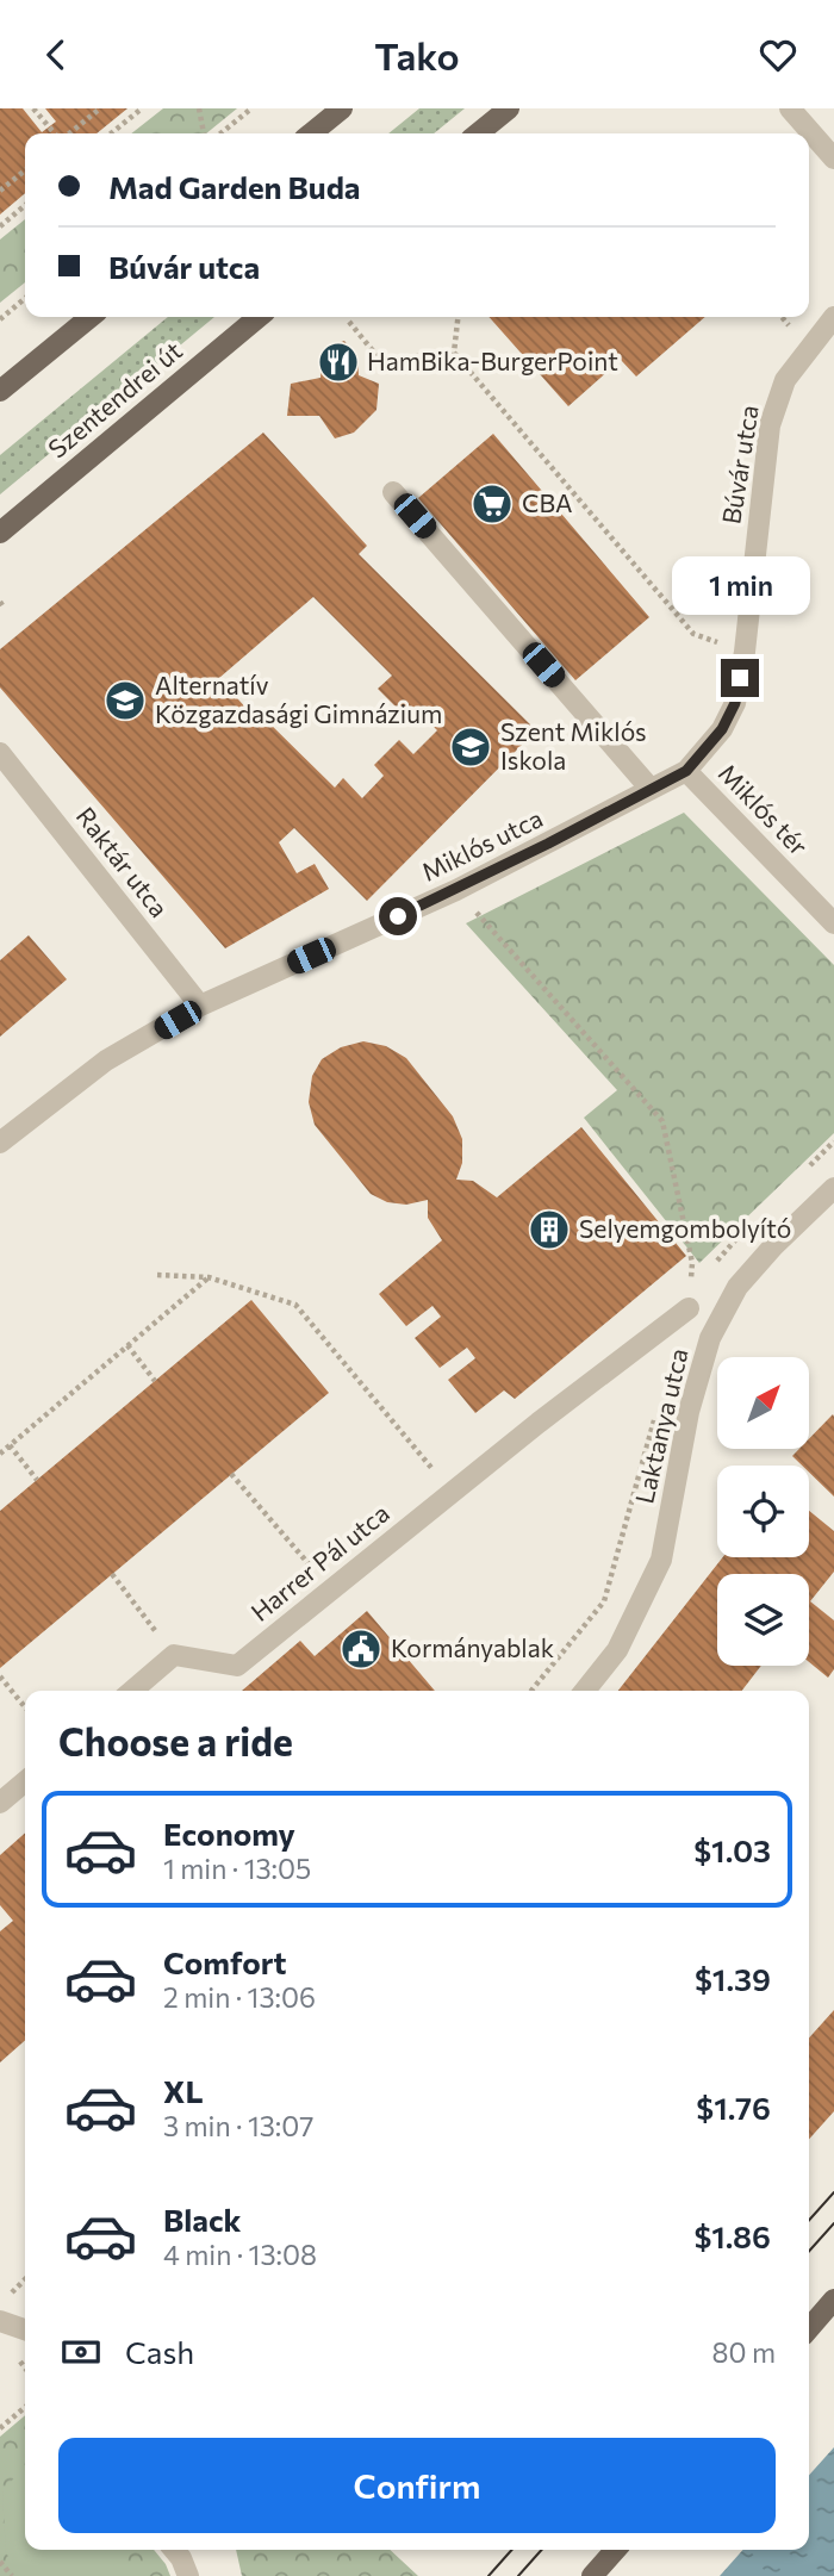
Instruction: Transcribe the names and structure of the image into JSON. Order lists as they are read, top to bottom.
{
  "streets": {
    "main road": ["Szentendrei út"],
    "street": [
      "Búvár utca",
      "Miklós tér",
      "Miklós utca",
      "Raktár utca",
      "Laktanya utca",
      "Harrer Pál utca"
    ]
  },
  "crossings": [
    ["Búvár utca", "Miklós tér"],
    ["Búvár utca", "Miklós utca"],
    ["Miklós tér", "Miklós utca"],
    ["Miklós utca", "Raktár utca"]
  ],
  "places": {
    "restaurant": ["HamBika-BurgerPoint"],
    "supermarket": ["CBA"],
    "school or university": ["Alternatív Közgazdasági Gimnázium", "Szent Miklós Iskola"],
    "building": ["Selyemgombolyító"],
    "public building": ["Kormányablak"]
  },
  "north": "top right",
  "page": {
    "header": "Tako",
    "banner": ["Mad Garden Buda", "Búvár utca"],
    "bubble": "1 min",
    "heading": "Choose a ride",
    "list": [
      {
        "name": "Economy",
        "note": "1 min · 13:05",
        "value": "$1.03"
      },
      {
        "name": "Comfort",
        "note": "2 min · 13:06",
        "value": "$1.39"
      },
      {
        "name": "XL",
        "note": "3 min · 13:07",
        "value": "$1.76"
      },
      {
        "name": "Black",
        "note": "4 min · 13:08",
        "value": "$1.86"
      }
    ],
    "pay": ["Cash", "80 m"],
    "buttons": "Confirm"
  }
}
